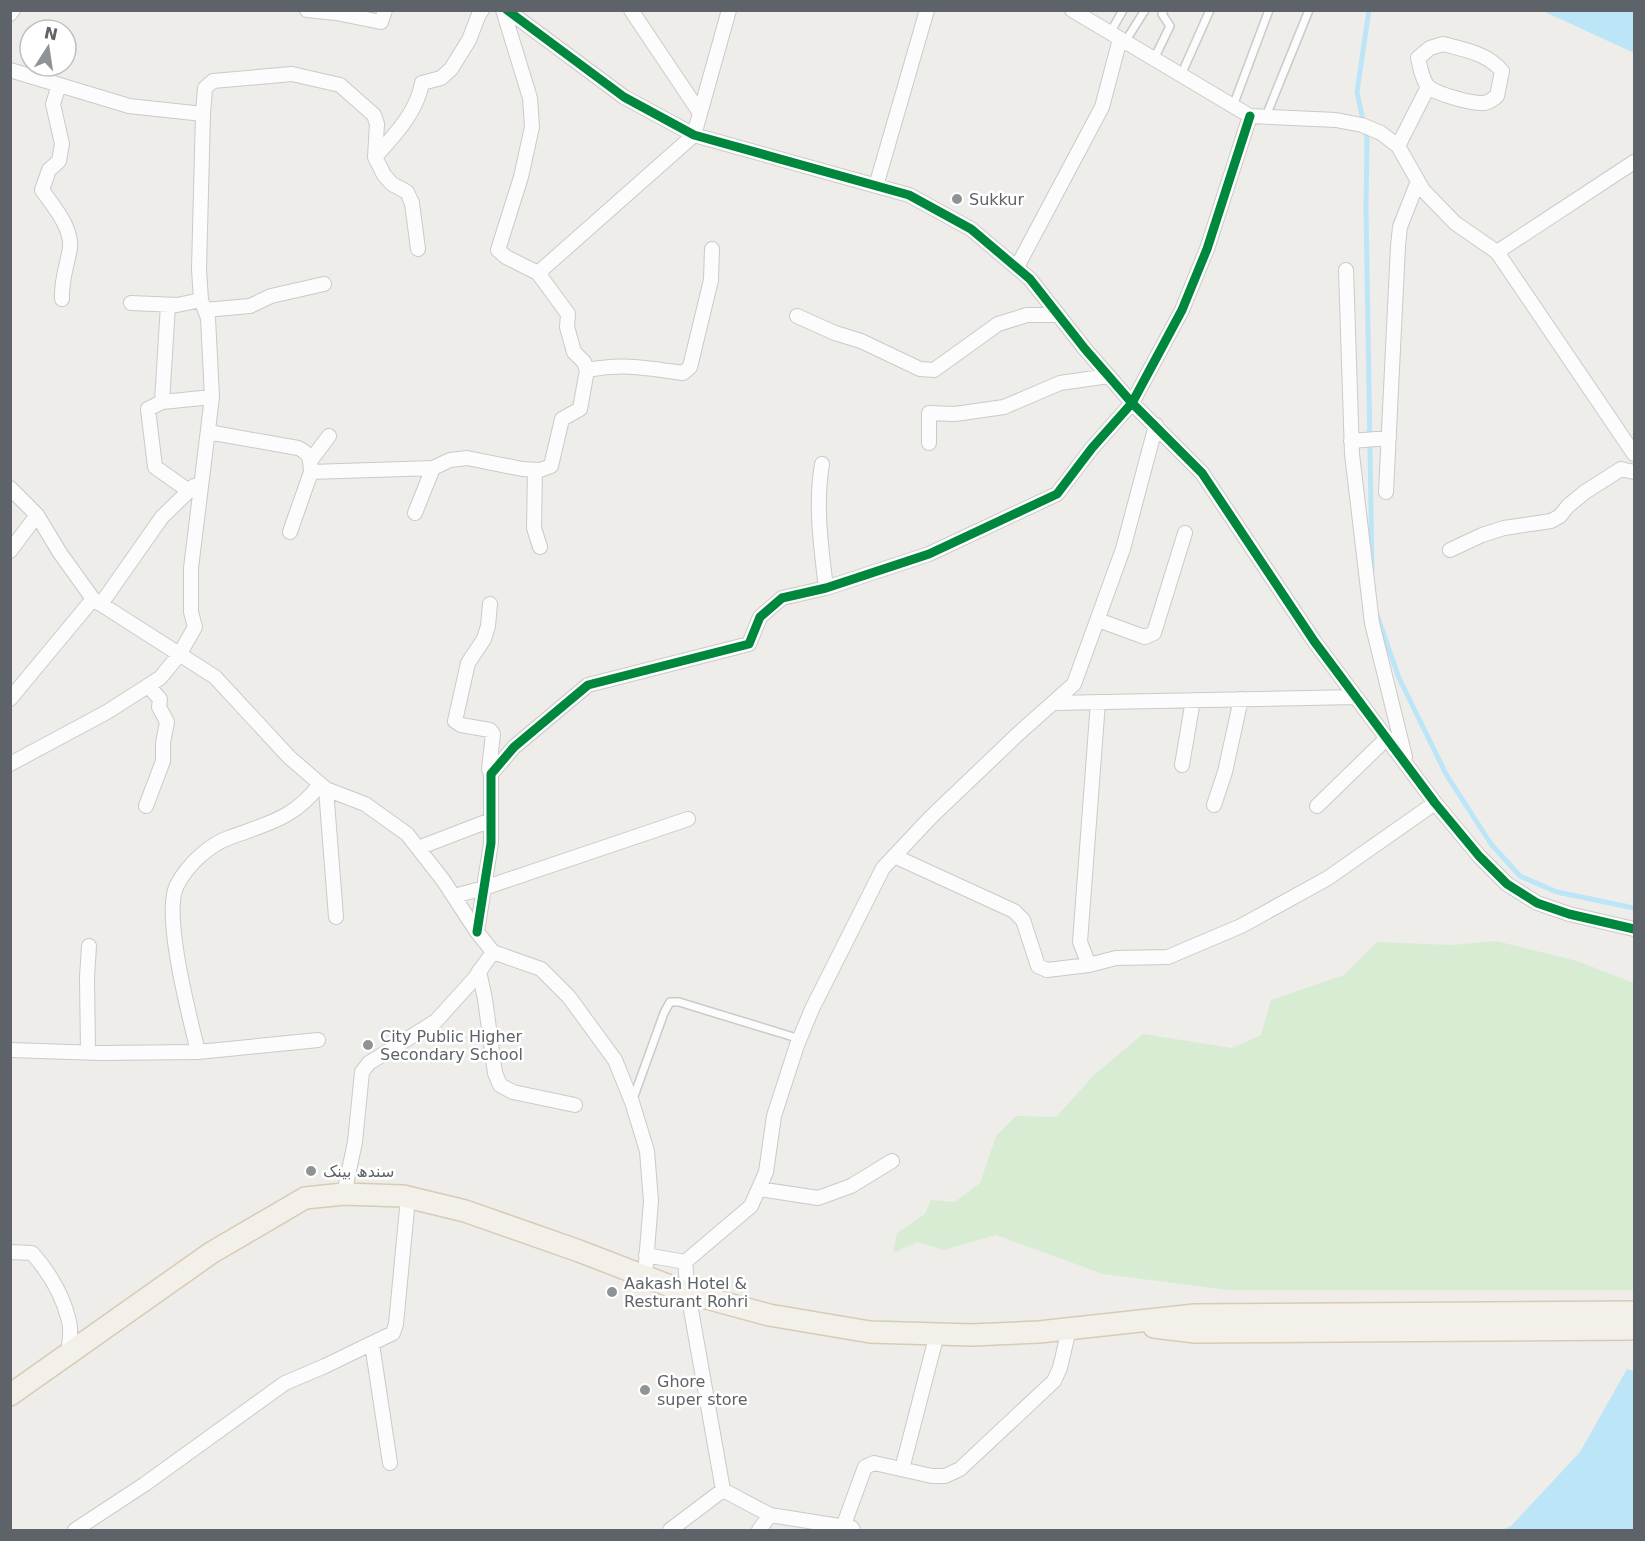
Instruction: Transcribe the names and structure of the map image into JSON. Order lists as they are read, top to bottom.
{
  "places": [
    "Sukkur",
    "City Public Higher Secondary School",
    "سندھ بینک",
    "Aakash Hotel & Resturant Rohri",
    "Ghore super store"
  ],
  "north": "top"
}
